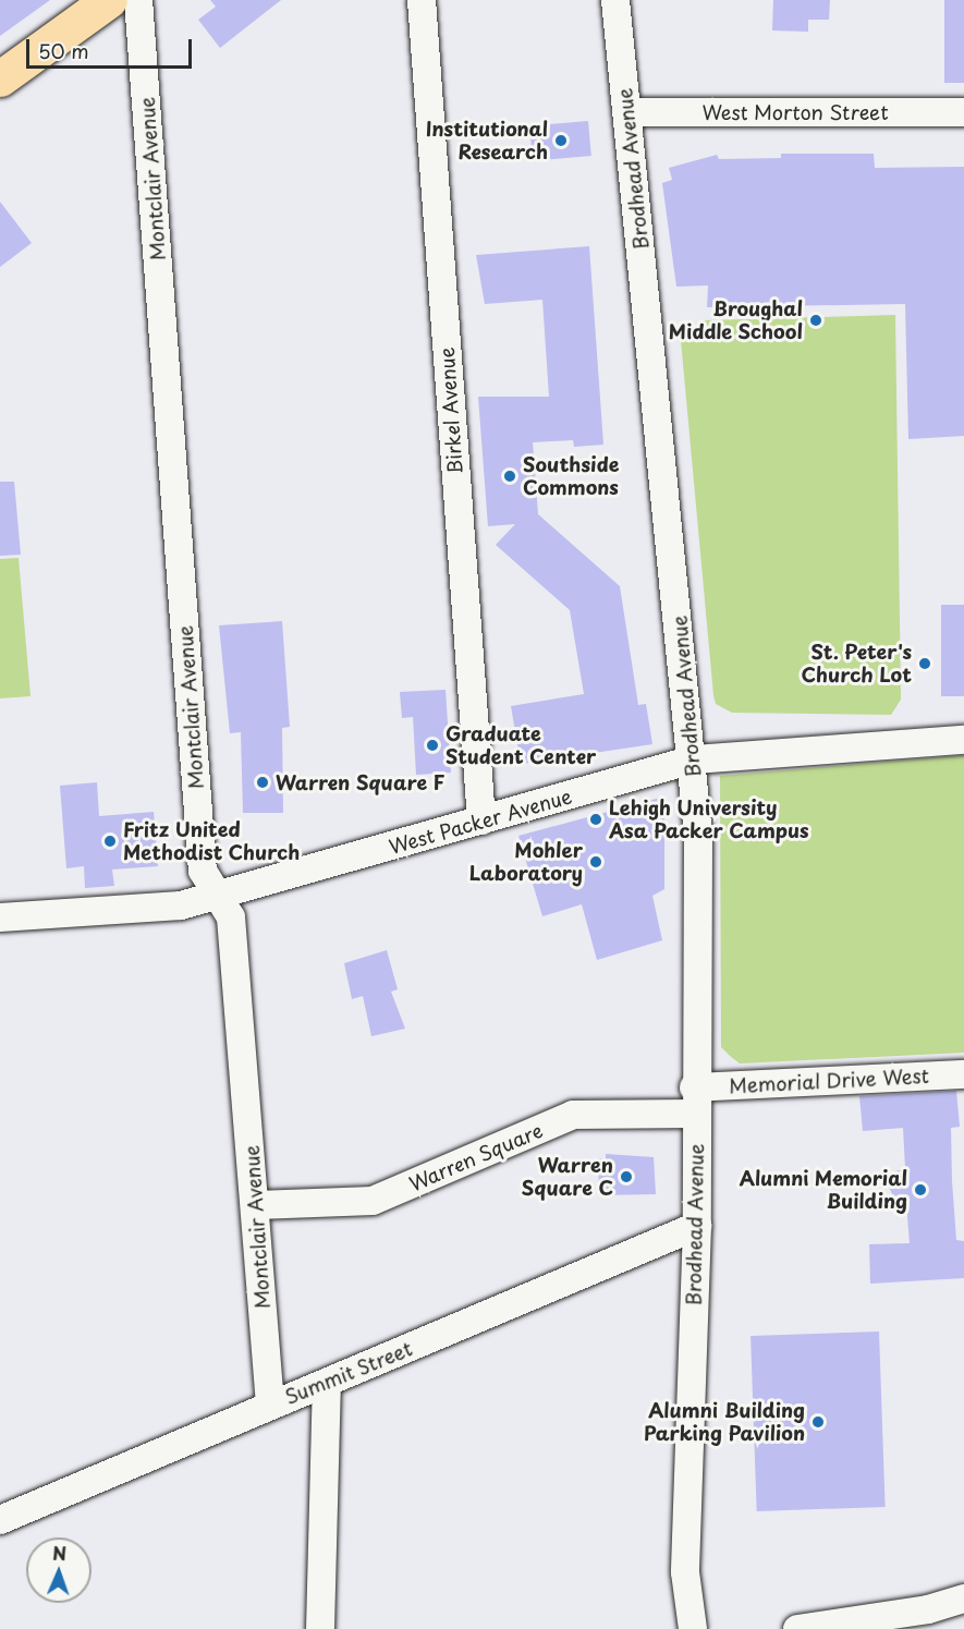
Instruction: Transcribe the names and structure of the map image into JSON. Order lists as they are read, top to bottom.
{
  "streets": {
    "street": [
      "West Morton Street",
      "Brodhead Avenue",
      "Montclair Avenue",
      "Birkel Avenue",
      "West Packer Avenue",
      "Memorial Drive West",
      "Warren Square",
      "Summit Street"
    ]
  },
  "crossings": [
    ["West Morton Street", "Brodhead Avenue"],
    ["Brodhead Avenue", "West Packer Avenue"],
    ["Brodhead Avenue", "Memorial Drive West"],
    ["Brodhead Avenue", "Warren Square"],
    ["Brodhead Avenue", "Summit Street"],
    ["Montclair Avenue", "West Packer Avenue"],
    ["Montclair Avenue", "Warren Square"],
    ["Montclair Avenue", "Summit Street"],
    ["Birkel Avenue", "West Packer Avenue"],
    ["Memorial Drive West", "Warren Square"]
  ],
  "places": [
    "Institutional Research",
    "Broughal Middle School",
    "Southside Commons",
    "St. Peter's Church Lot",
    "Graduate Student Center",
    "Warren Square F",
    "Lehigh University Asa Packer Campus",
    "Fritz United Methodist Church",
    "Mohler Laboratory",
    "Warren Square C",
    "Alumni Memorial Building",
    "Alumni Building Parking Pavilion"
  ],
  "scale_bar": "50 m",
  "north": "top"
}
